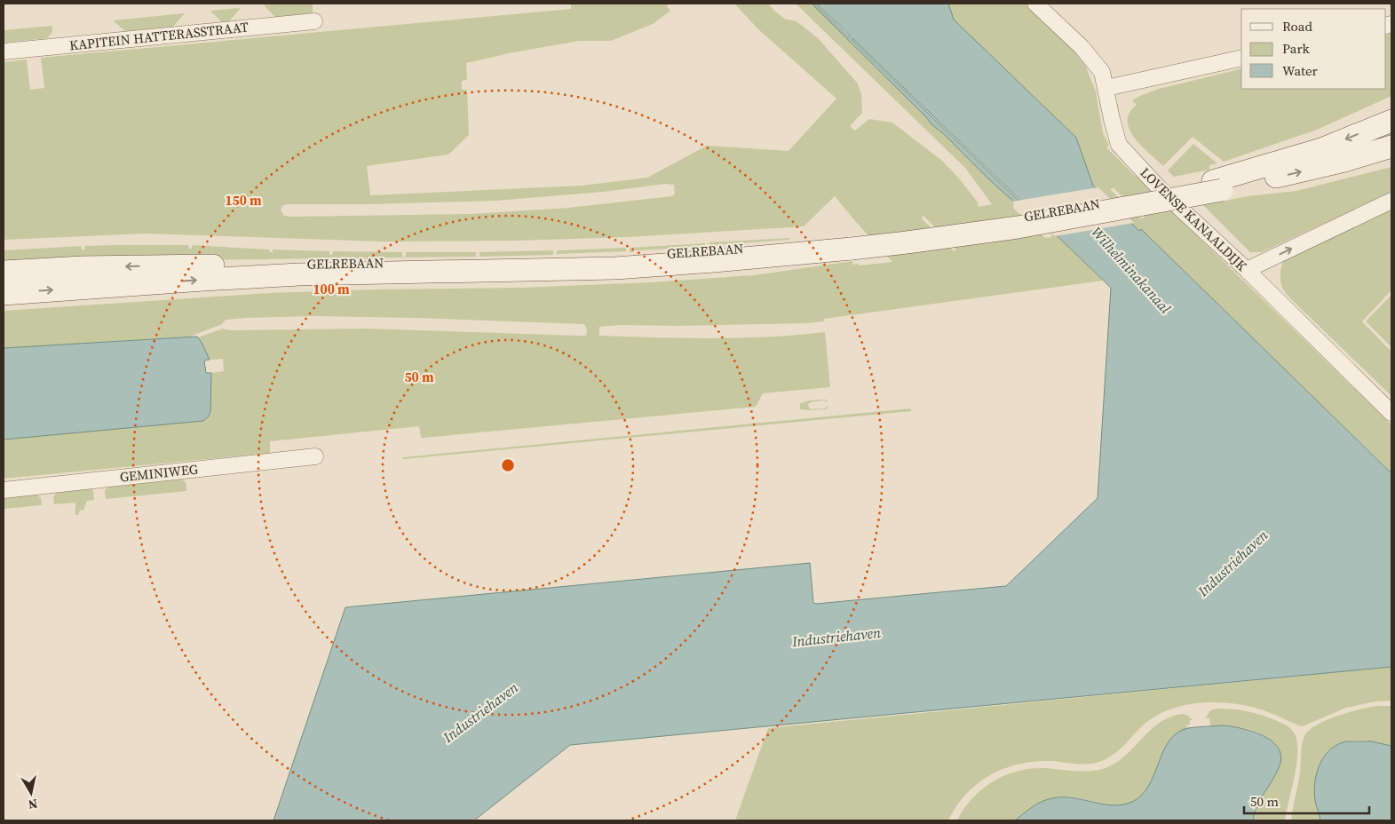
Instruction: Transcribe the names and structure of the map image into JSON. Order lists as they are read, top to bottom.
{
  "streets": {
    "street": [
      "KAPITEIN HATTERASSTRAAT",
      "GELREBAAN",
      "LOVENSE KANAALDIJK",
      "GEMINIWEG"
    ]
  },
  "water": ["Wilhelminakanaal", "Industriehaven"],
  "legend": ["Road", "Park", "Water"],
  "scale_bar": "50 m",
  "north": "bottom",
  "rings": ["150 m", "100 m", "50 m"]
}
